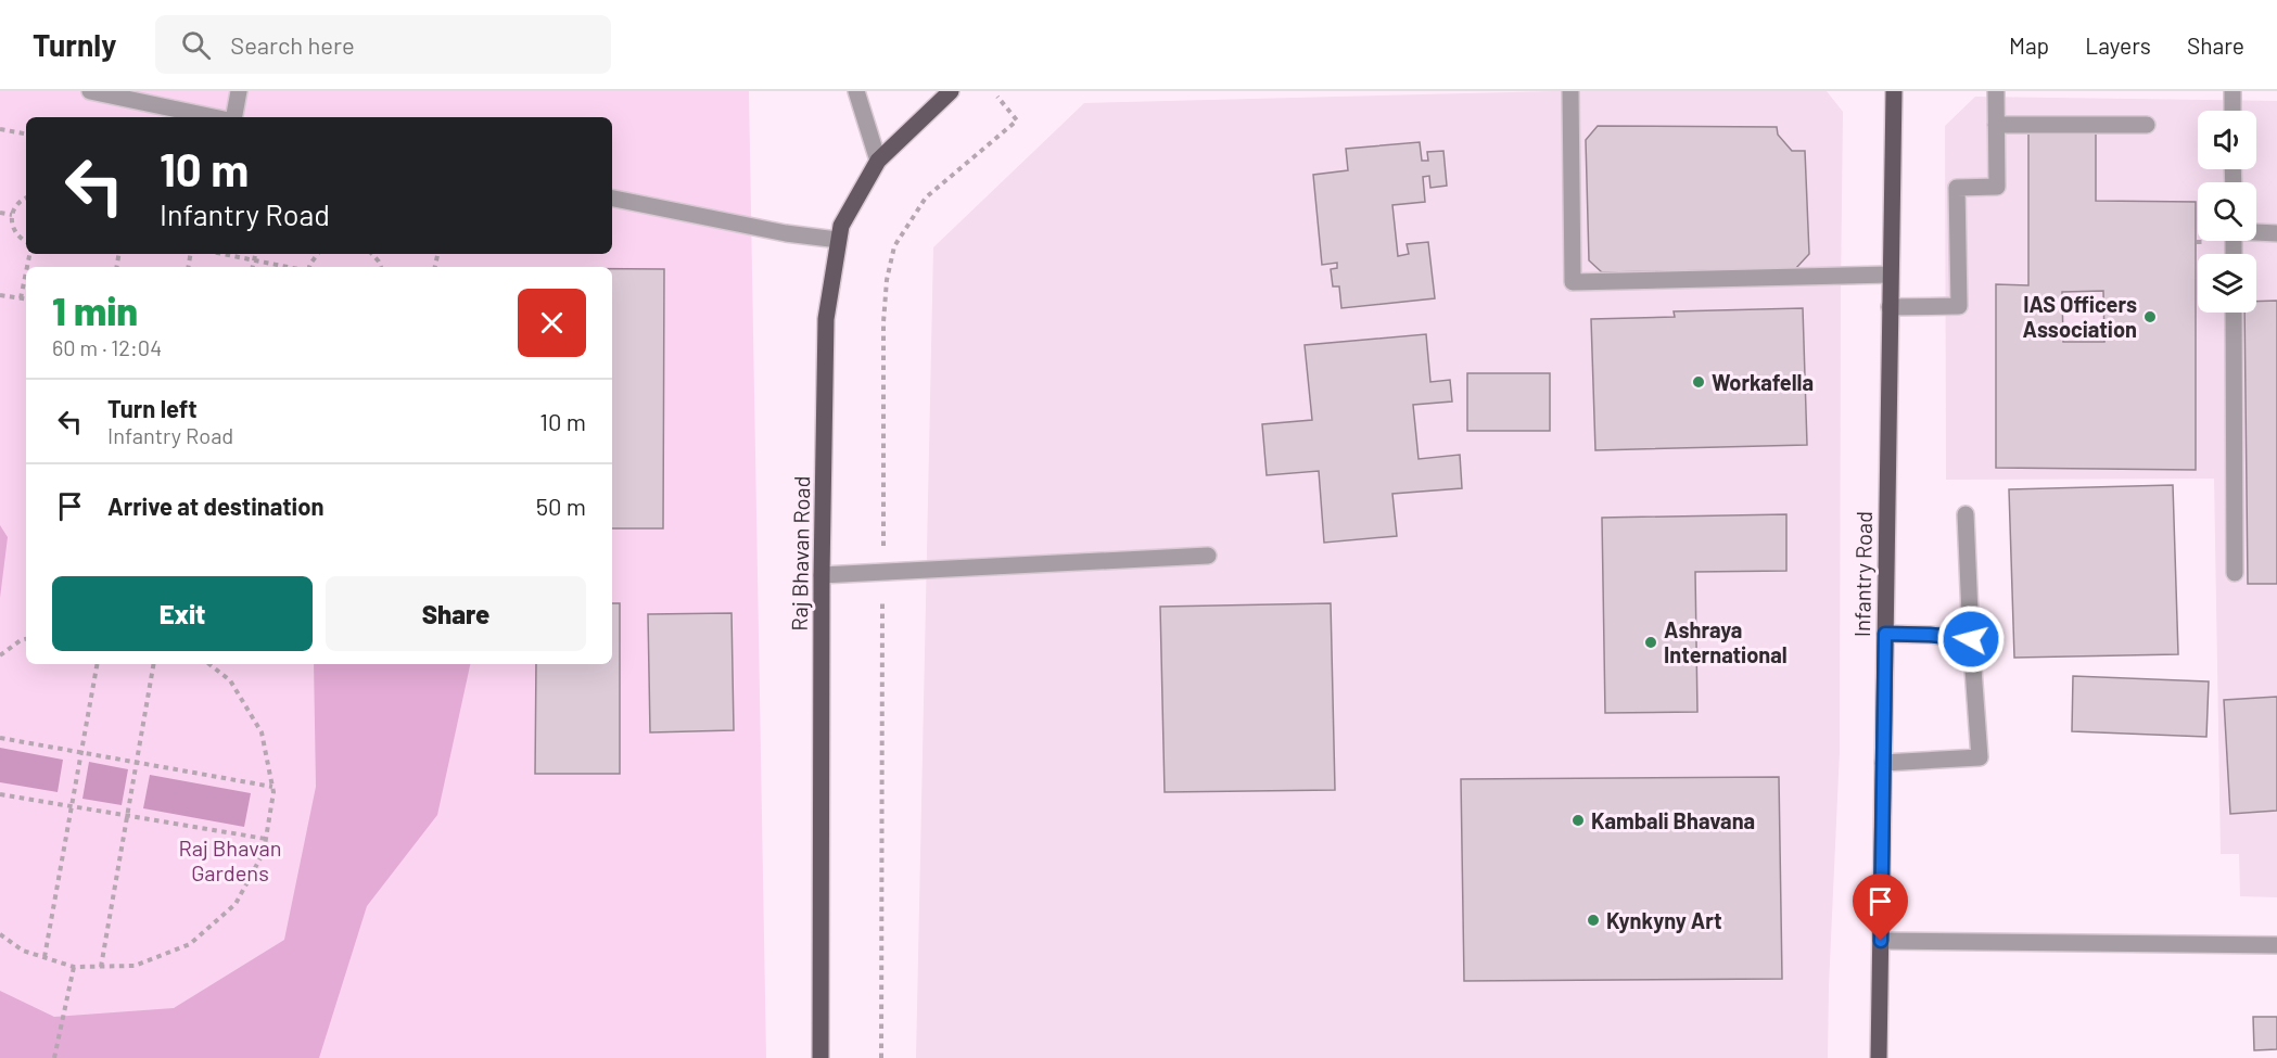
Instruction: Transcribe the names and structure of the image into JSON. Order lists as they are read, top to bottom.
{
  "streets": {
    "main road": ["Raj Bhavan Road", "Infantry Road"]
  },
  "parks": ["Raj Bhavan Gardens"],
  "places": [
    "IAS Officers Association",
    "Workafella",
    "Ashraya International",
    "Kambali Bhavana",
    "Kynkyny Art"
  ],
  "page": {
    "header": "Turnly",
    "search": "Search here",
    "nav": ["Map", "Layers", "Share"],
    "turn": ["10 m", "Infantry Road"],
    "heading": ["1 min", "60 m · 12:04"],
    "list": [
      {
        "name": "Turn left",
        "note": "Infantry Road",
        "value": "10 m"
      },
      {
        "name": "Arrive at destination",
        "value": "50 m"
      }
    ],
    "buttons": ["Exit", "Share"]
  }
}
